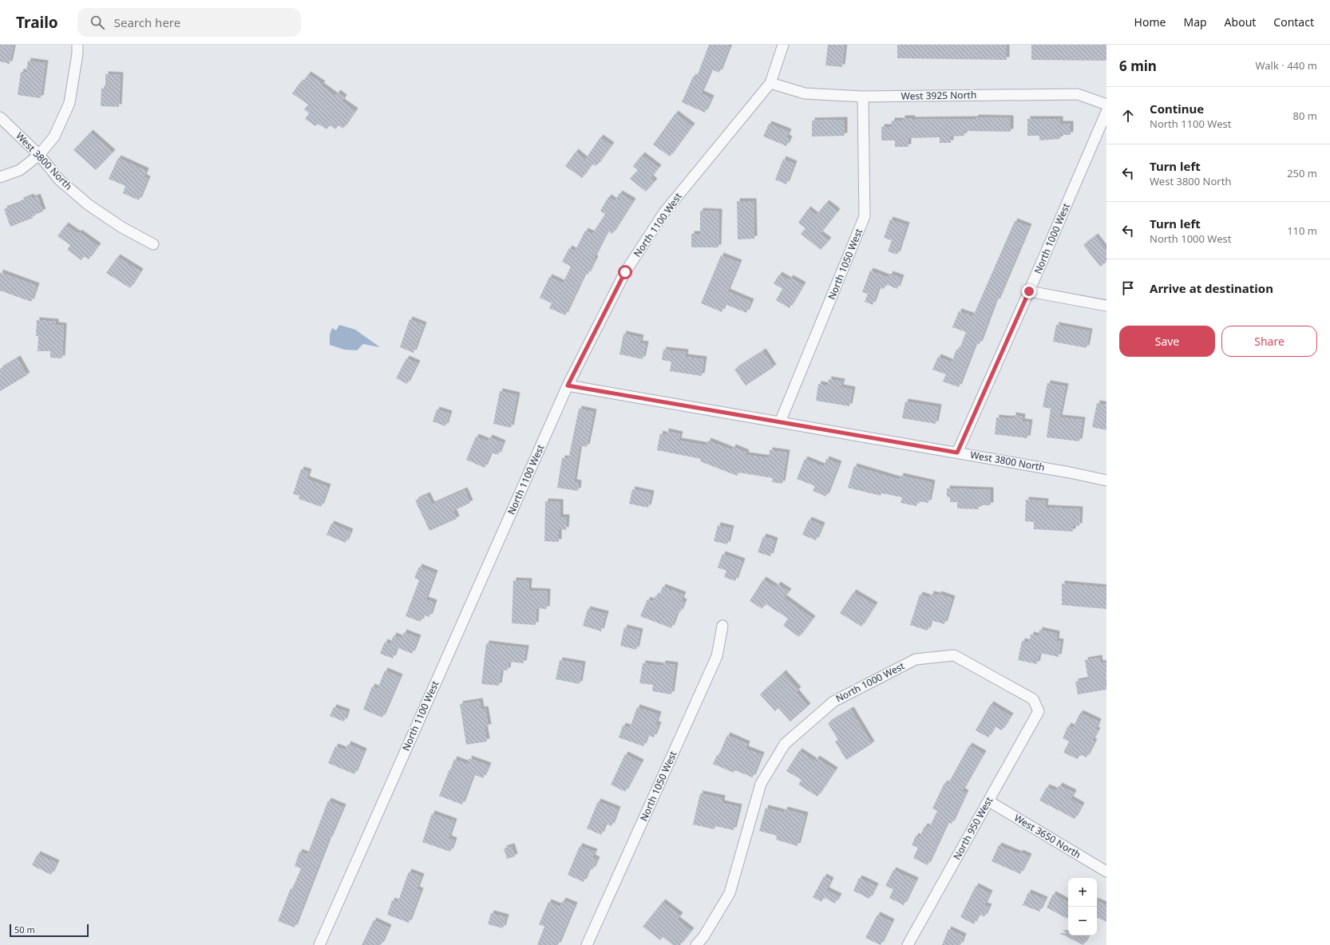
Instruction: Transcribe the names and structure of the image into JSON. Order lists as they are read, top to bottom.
{
  "streets": {
    "street": [
      "West 3925 North",
      "West 3800 North",
      "North 1100 West",
      "North 1000 West",
      "North 1050 West",
      "North 950 West",
      "West 3650 North"
    ]
  },
  "crossings": [
    ["West 3925 North", "North 1100 West"],
    ["West 3925 North", "North 1050 West"],
    ["West 3800 North", "North 1100 West"],
    ["West 3800 North", "North 1000 West"],
    ["West 3800 North", "North 1050 West"],
    ["North 1000 West", "North 950 West"],
    ["North 950 West", "West 3650 North"]
  ],
  "scale_bar": "50 m",
  "page": {
    "header": "Trailo",
    "search": "Search here",
    "nav": [
      "Home",
      "Map",
      "About",
      "Contact"
    ],
    "heading": ["6 min", "Walk · 440 m"],
    "list": [
      ["Continue", "North 1100 West", "80 m"],
      ["Turn left", "West 3800 North", "250 m"],
      ["Turn left", "North 1000 West", "110 m"],
      "Arrive at destination"
    ],
    "buttons": ["Save", "Share"],
    "map_buttons": ["+", "−"],
    "scale": "50 m"
  }
}
